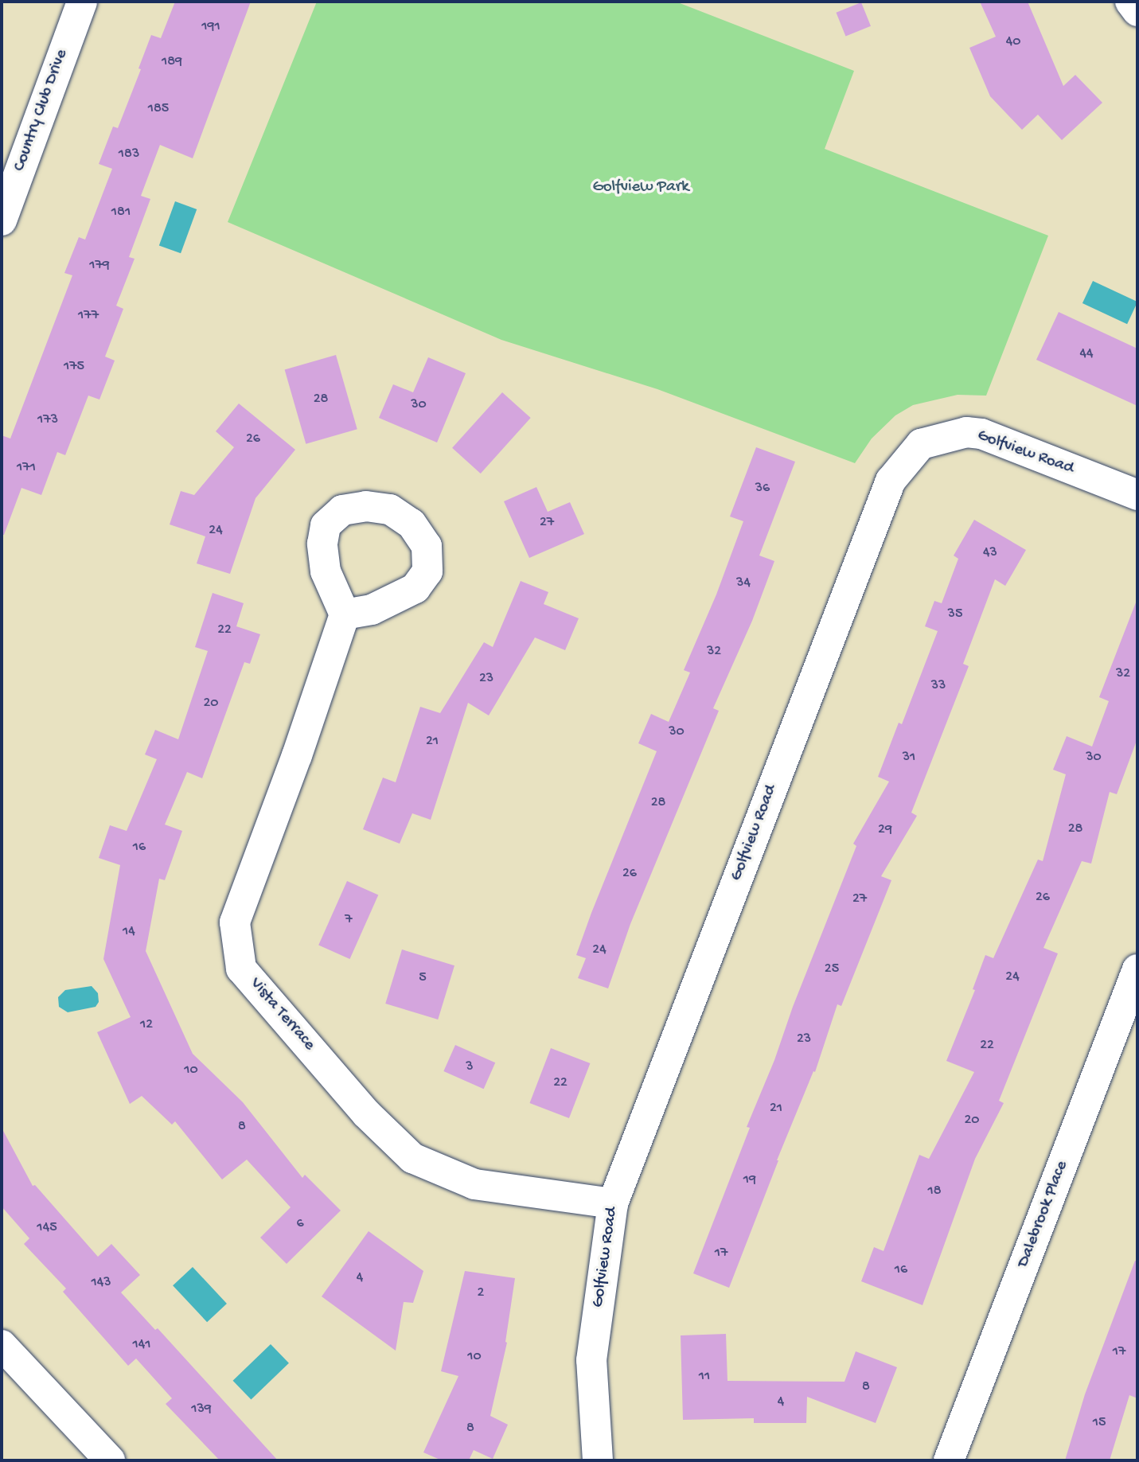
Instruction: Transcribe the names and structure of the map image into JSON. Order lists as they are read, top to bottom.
{
  "streets": {
    "street": [
      "Country Club Drive",
      "Golfview Road",
      "Vista Terrace",
      "Dalebrook Place"
    ]
  },
  "crossings": [
    ["Golfview Road", "Vista Terrace"]
  ],
  "parks": ["Golfview Park"],
  "house_numbers": [
    "191",
    "40",
    "189",
    "185",
    "183",
    "181",
    "179",
    "177",
    "44",
    "175",
    "28",
    "30",
    "173",
    "26",
    "171",
    "36",
    "27",
    "24",
    "43",
    "34",
    "35",
    "22",
    "32",
    "32",
    "23",
    "33",
    "20",
    "30",
    "21",
    "31",
    "30",
    "28",
    "28",
    "29",
    "16",
    "26",
    "26",
    "27",
    "7",
    "14",
    "24",
    "25",
    "24",
    "5",
    "12",
    "23",
    "22",
    "3",
    "10",
    "22",
    "21",
    "20",
    "8",
    "19",
    "18",
    "6",
    "145",
    "17",
    "16",
    "4",
    "143",
    "2",
    "141",
    "17",
    "10",
    "11",
    "8",
    "4",
    "139",
    "15",
    "8"
  ]
}
